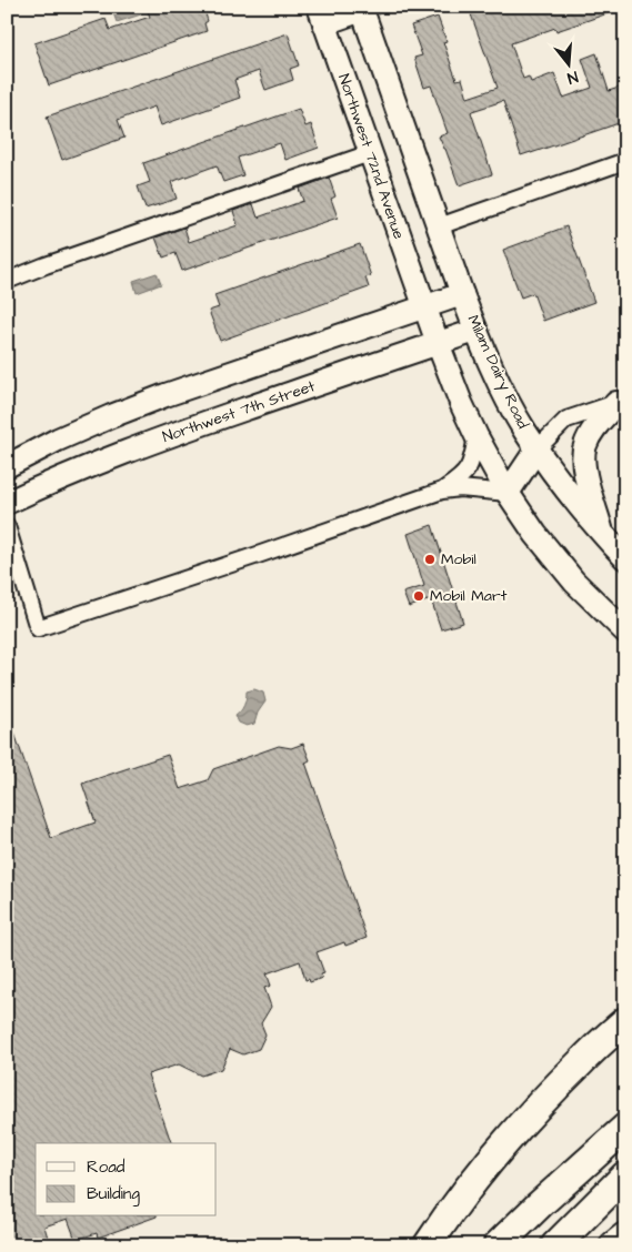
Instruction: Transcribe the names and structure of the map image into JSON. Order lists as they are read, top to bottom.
{
  "streets": {
    "main road": ["Northwest 72nd Avenue", "Milam Dairy Road", "Northwest 7th Street"]
  },
  "crossings": [
    ["Northwest 72nd Avenue", "Northwest 7th Street"],
    ["Milam Dairy Road", "Northwest 7th Street"]
  ],
  "places": ["Mobil", "Mobil Mart"],
  "legend": ["Road", "Building"],
  "north": "bottom"
}
